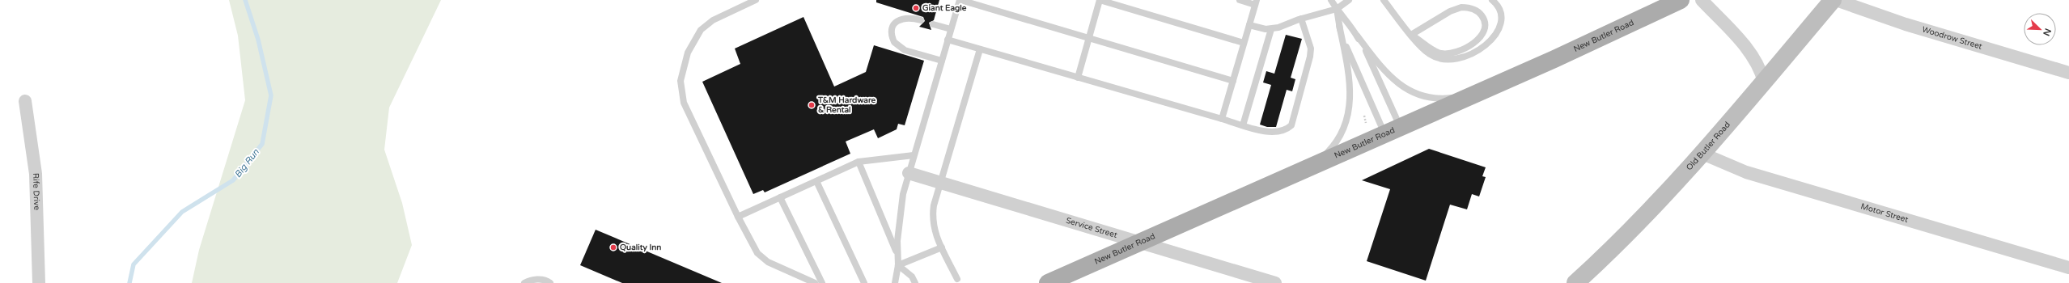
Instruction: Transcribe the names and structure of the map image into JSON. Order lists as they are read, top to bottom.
{
  "streets": {
    "main road": ["New Butler Road"],
    "street": [
      "Woodrow Street",
      "Old Butler Road",
      "Rife Drive",
      "Motor Street",
      "Service Street"
    ]
  },
  "crossings": [
    ["New Butler Road", "Service Street"],
    ["Old Butler Road", "Motor Street"]
  ],
  "water": ["Big Run"],
  "places": ["Giant Eagle", "T&M Hardware & Rental", "Quality Inn"],
  "north": "bottom right"
}
